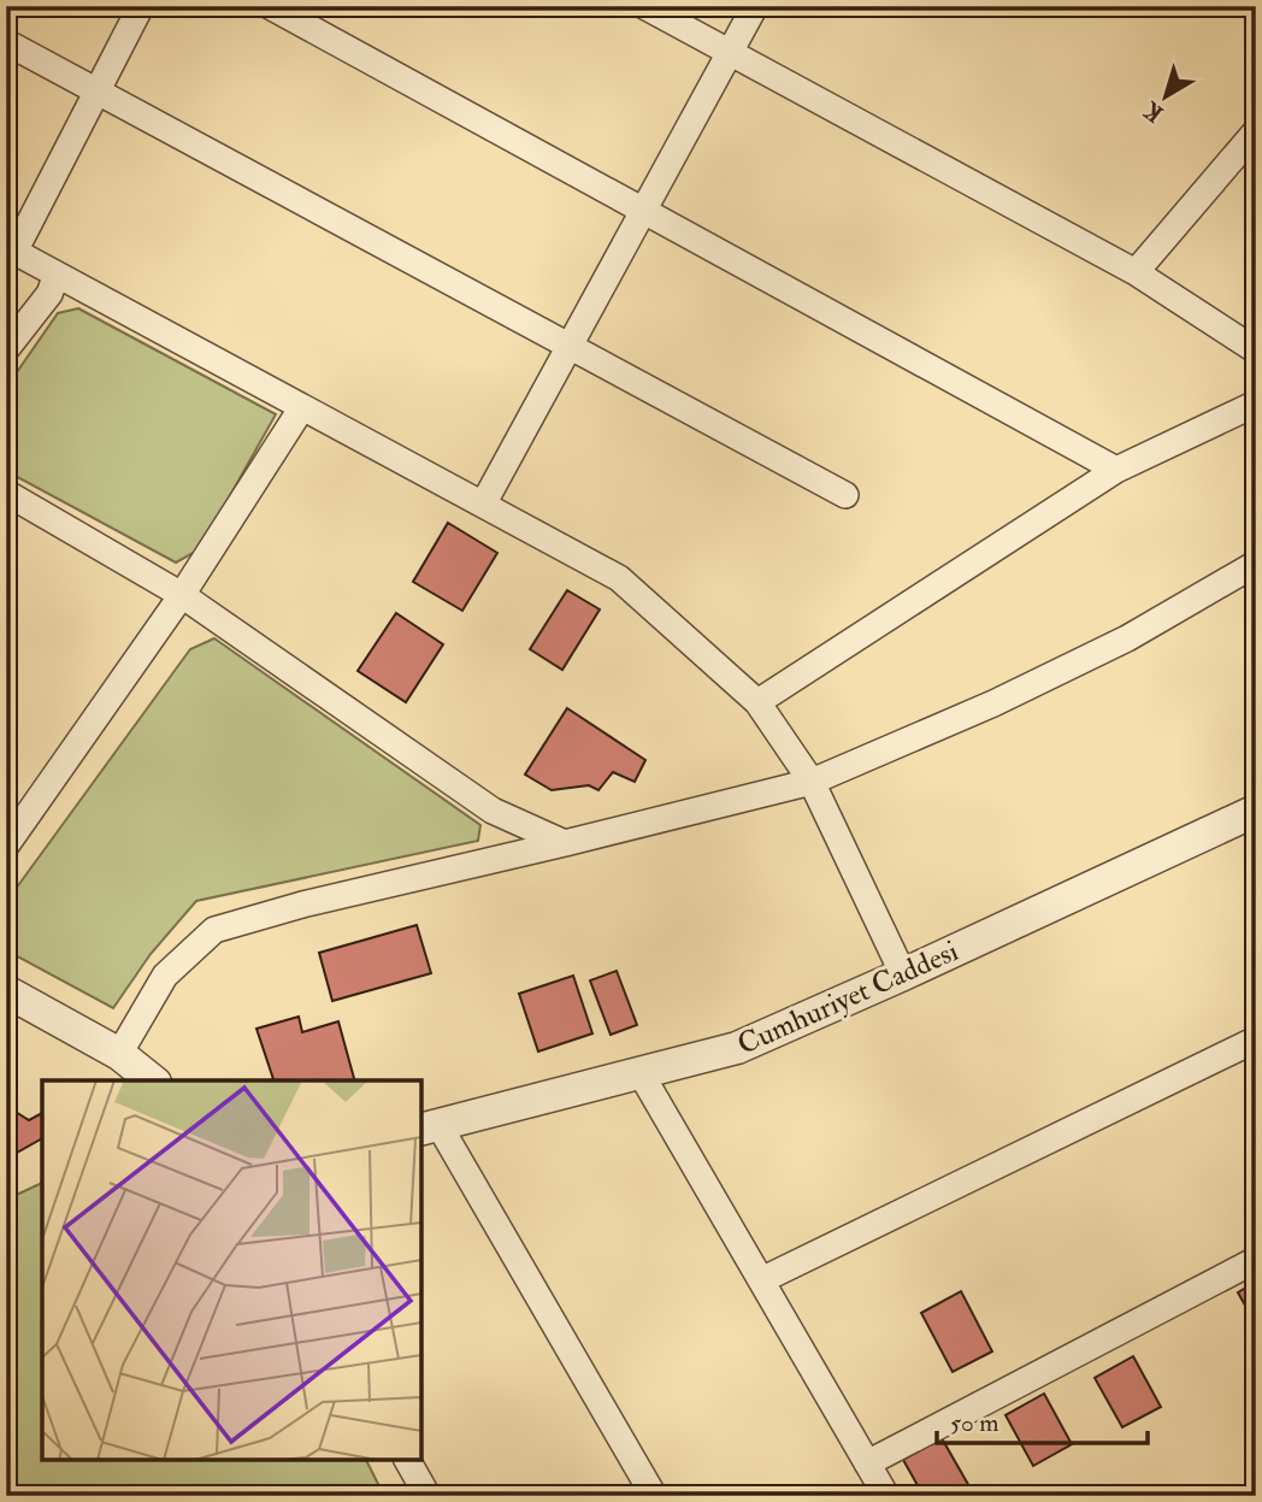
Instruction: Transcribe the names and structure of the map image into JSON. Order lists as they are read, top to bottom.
{
  "streets": {
    "street": ["Cumhuriyet Caddesi"]
  },
  "scale_bar": "50 m",
  "north": "bottom left"
}
